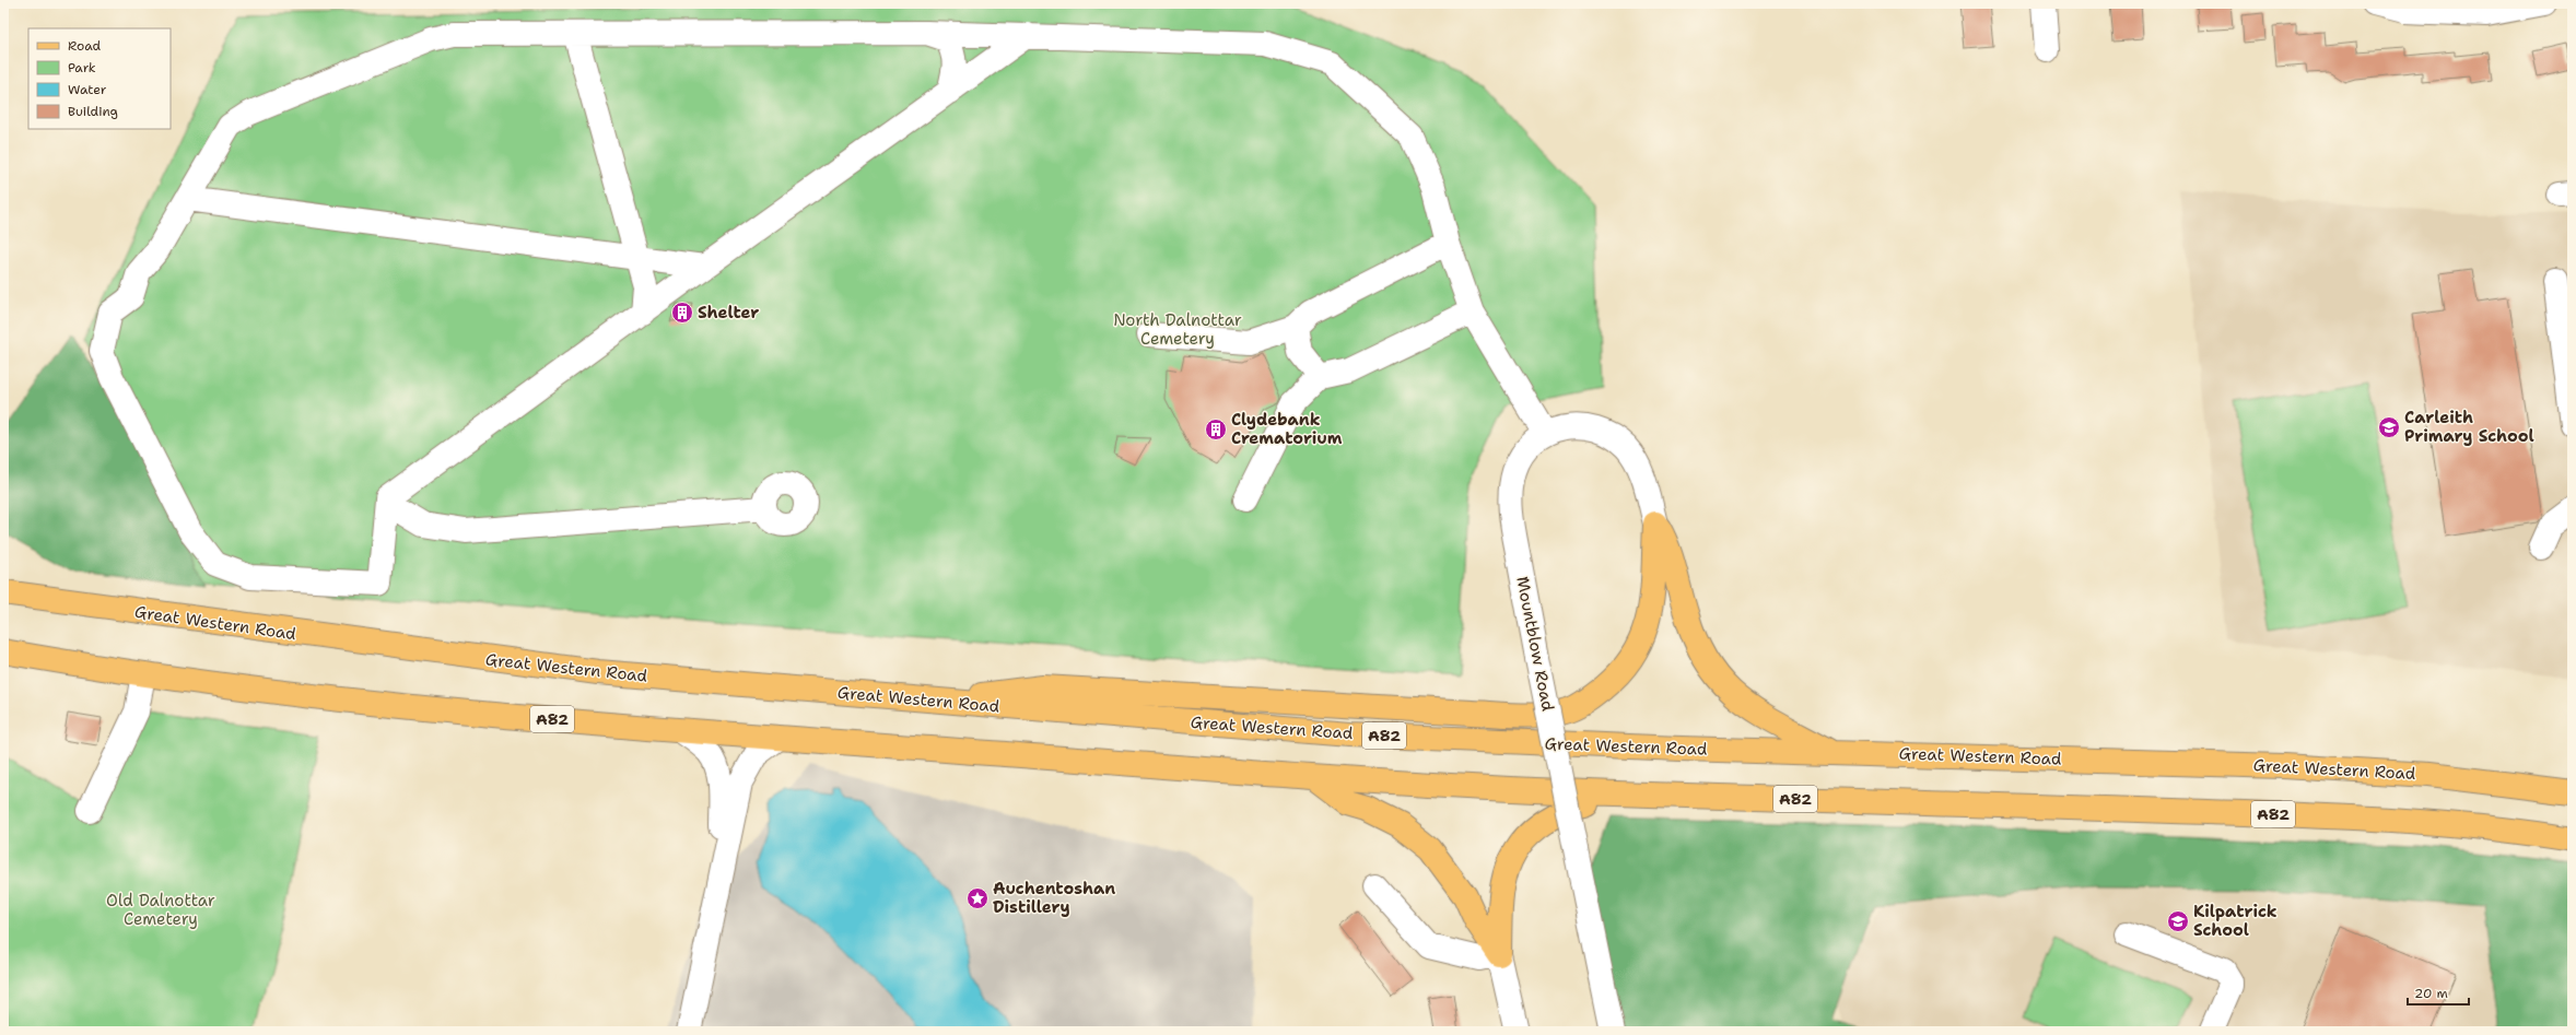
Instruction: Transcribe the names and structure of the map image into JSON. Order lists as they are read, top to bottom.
{
  "streets": {
    "main road": ["Great Western Road", "A82"],
    "street": ["Mountblow Road"]
  },
  "parks": ["North Dalnottar Cemetery", "Old Dalnottar Cemetery"],
  "places": {
    "building": ["Shelter", "Clydebank Crematorium"],
    "school or university": ["Carleith Primary School", "Kilpatrick School"],
    "place": ["Auchentoshan Distillery"]
  },
  "legend": [
    "Road",
    "Park",
    "Water",
    "Building"
  ],
  "scale_bar": "20 m"
}
